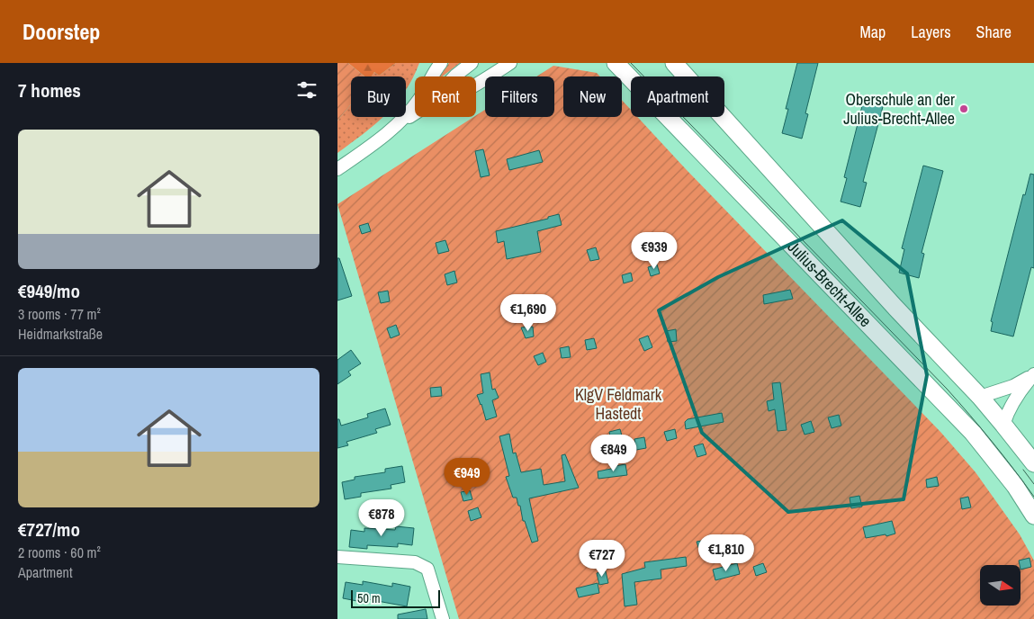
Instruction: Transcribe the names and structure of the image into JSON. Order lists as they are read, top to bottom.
{
  "streets": {
    "main road": ["Julius-Brecht-Allee"]
  },
  "parks": ["KlgV Feldmark Hastedt"],
  "places": ["Oberschule an der Julius-Brecht-Allee"],
  "scale_bar": "50 m",
  "north": "right",
  "page": {
    "header": "Doorstep",
    "nav": ["Map", "Layers", "Share"],
    "heading": "7 homes",
    "chip": [
      "Buy",
      "Rent",
      "Filters",
      "New",
      "Apartment"
    ],
    "list": [
      {
        "name": "€949/mo",
        "note": "3 rooms · 77 m² · Heidmarkstraße"
      },
      {
        "name": "€727/mo",
        "note": "2 rooms · 60 m² · Apartment"
      }
    ],
    "price": [
      "€939",
      "€1,690",
      "€849",
      "€949",
      "€878",
      "€1,810",
      "€727"
    ],
    "scale": "50 m"
  }
}
